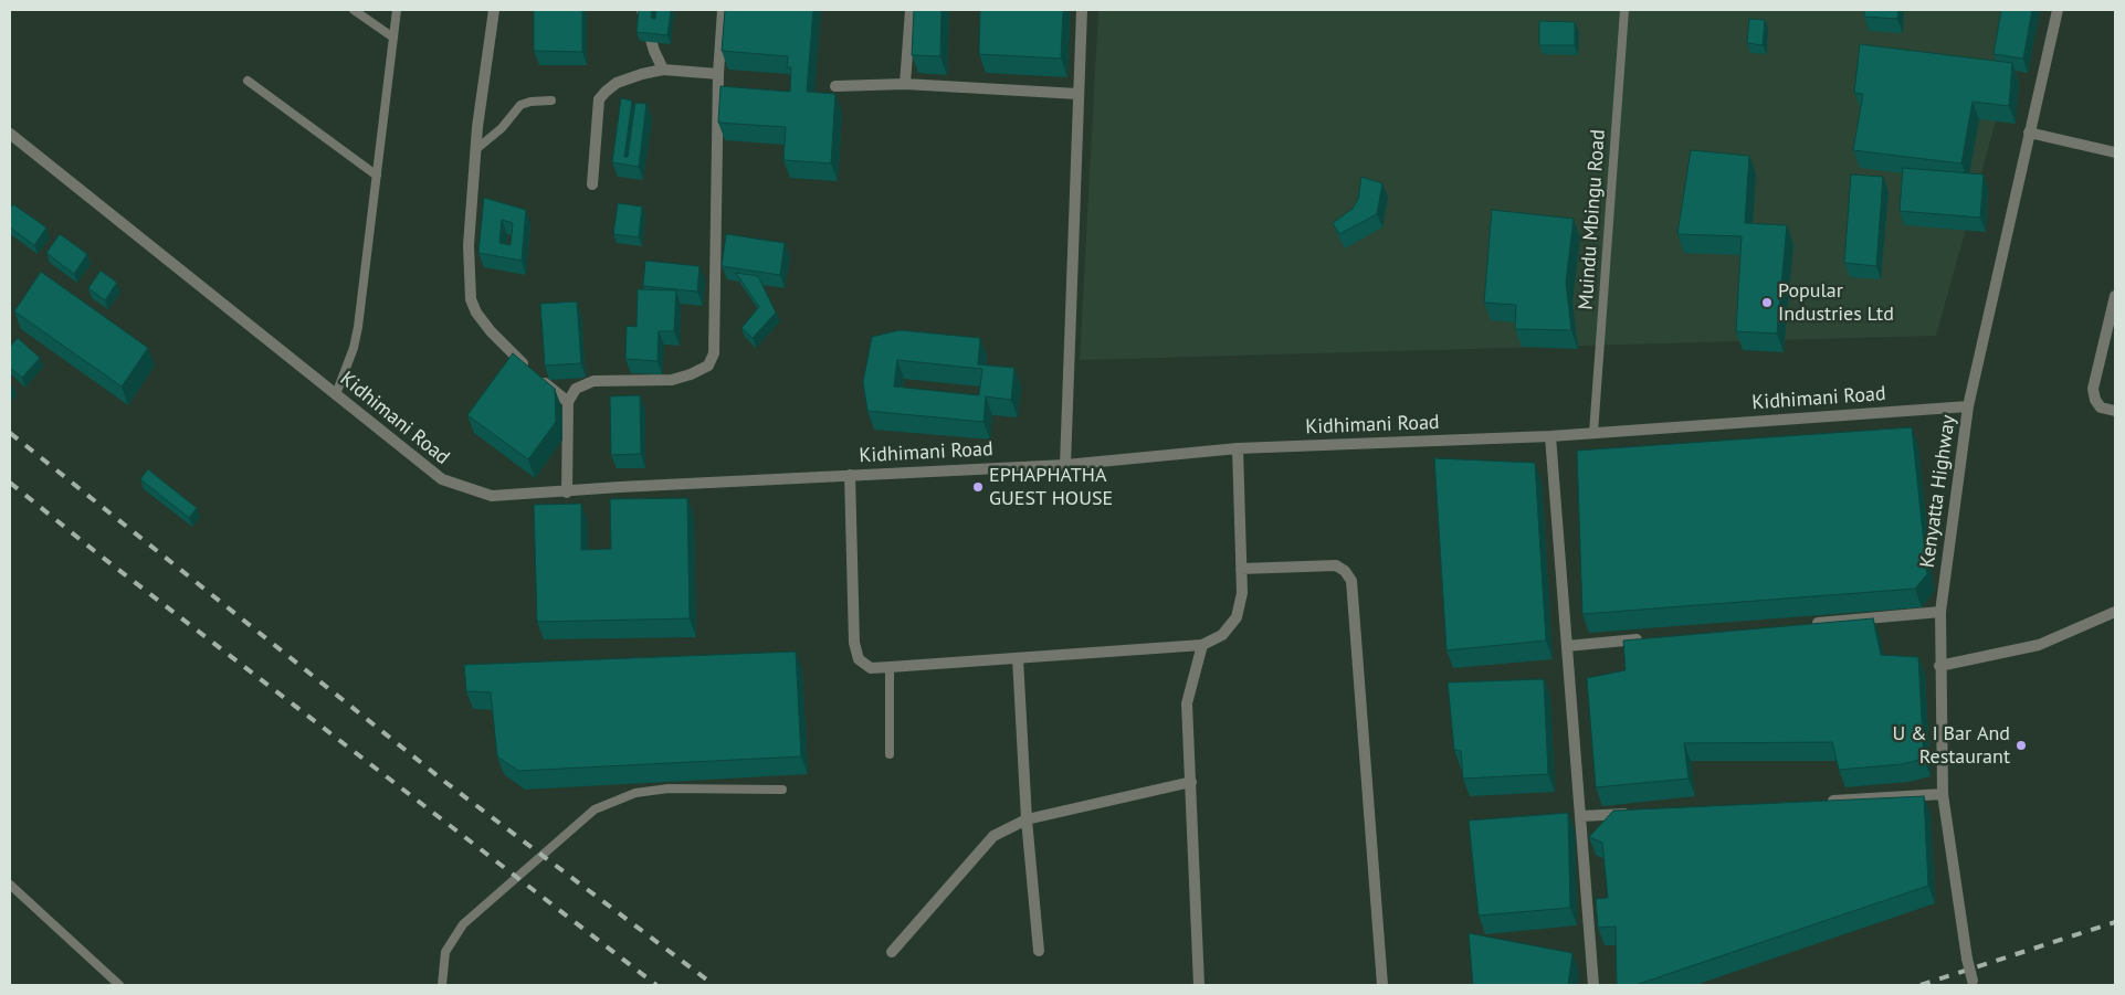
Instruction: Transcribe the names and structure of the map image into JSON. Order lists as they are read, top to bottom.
{
  "streets": {
    "street": ["Kidhimani Road", "Kenyatta Highway"],
    "lane": ["Muindu Mbingu Road"]
  },
  "crossings": [
    ["Muindu Mbingu Road", "Kidhimani Road"],
    ["Kidhimani Road", "Kenyatta Highway"]
  ],
  "places": ["Popular Industries Ltd", "EPHAPHATHA GUEST HOUSE", "U & I Bar And Restaurant"]
}
